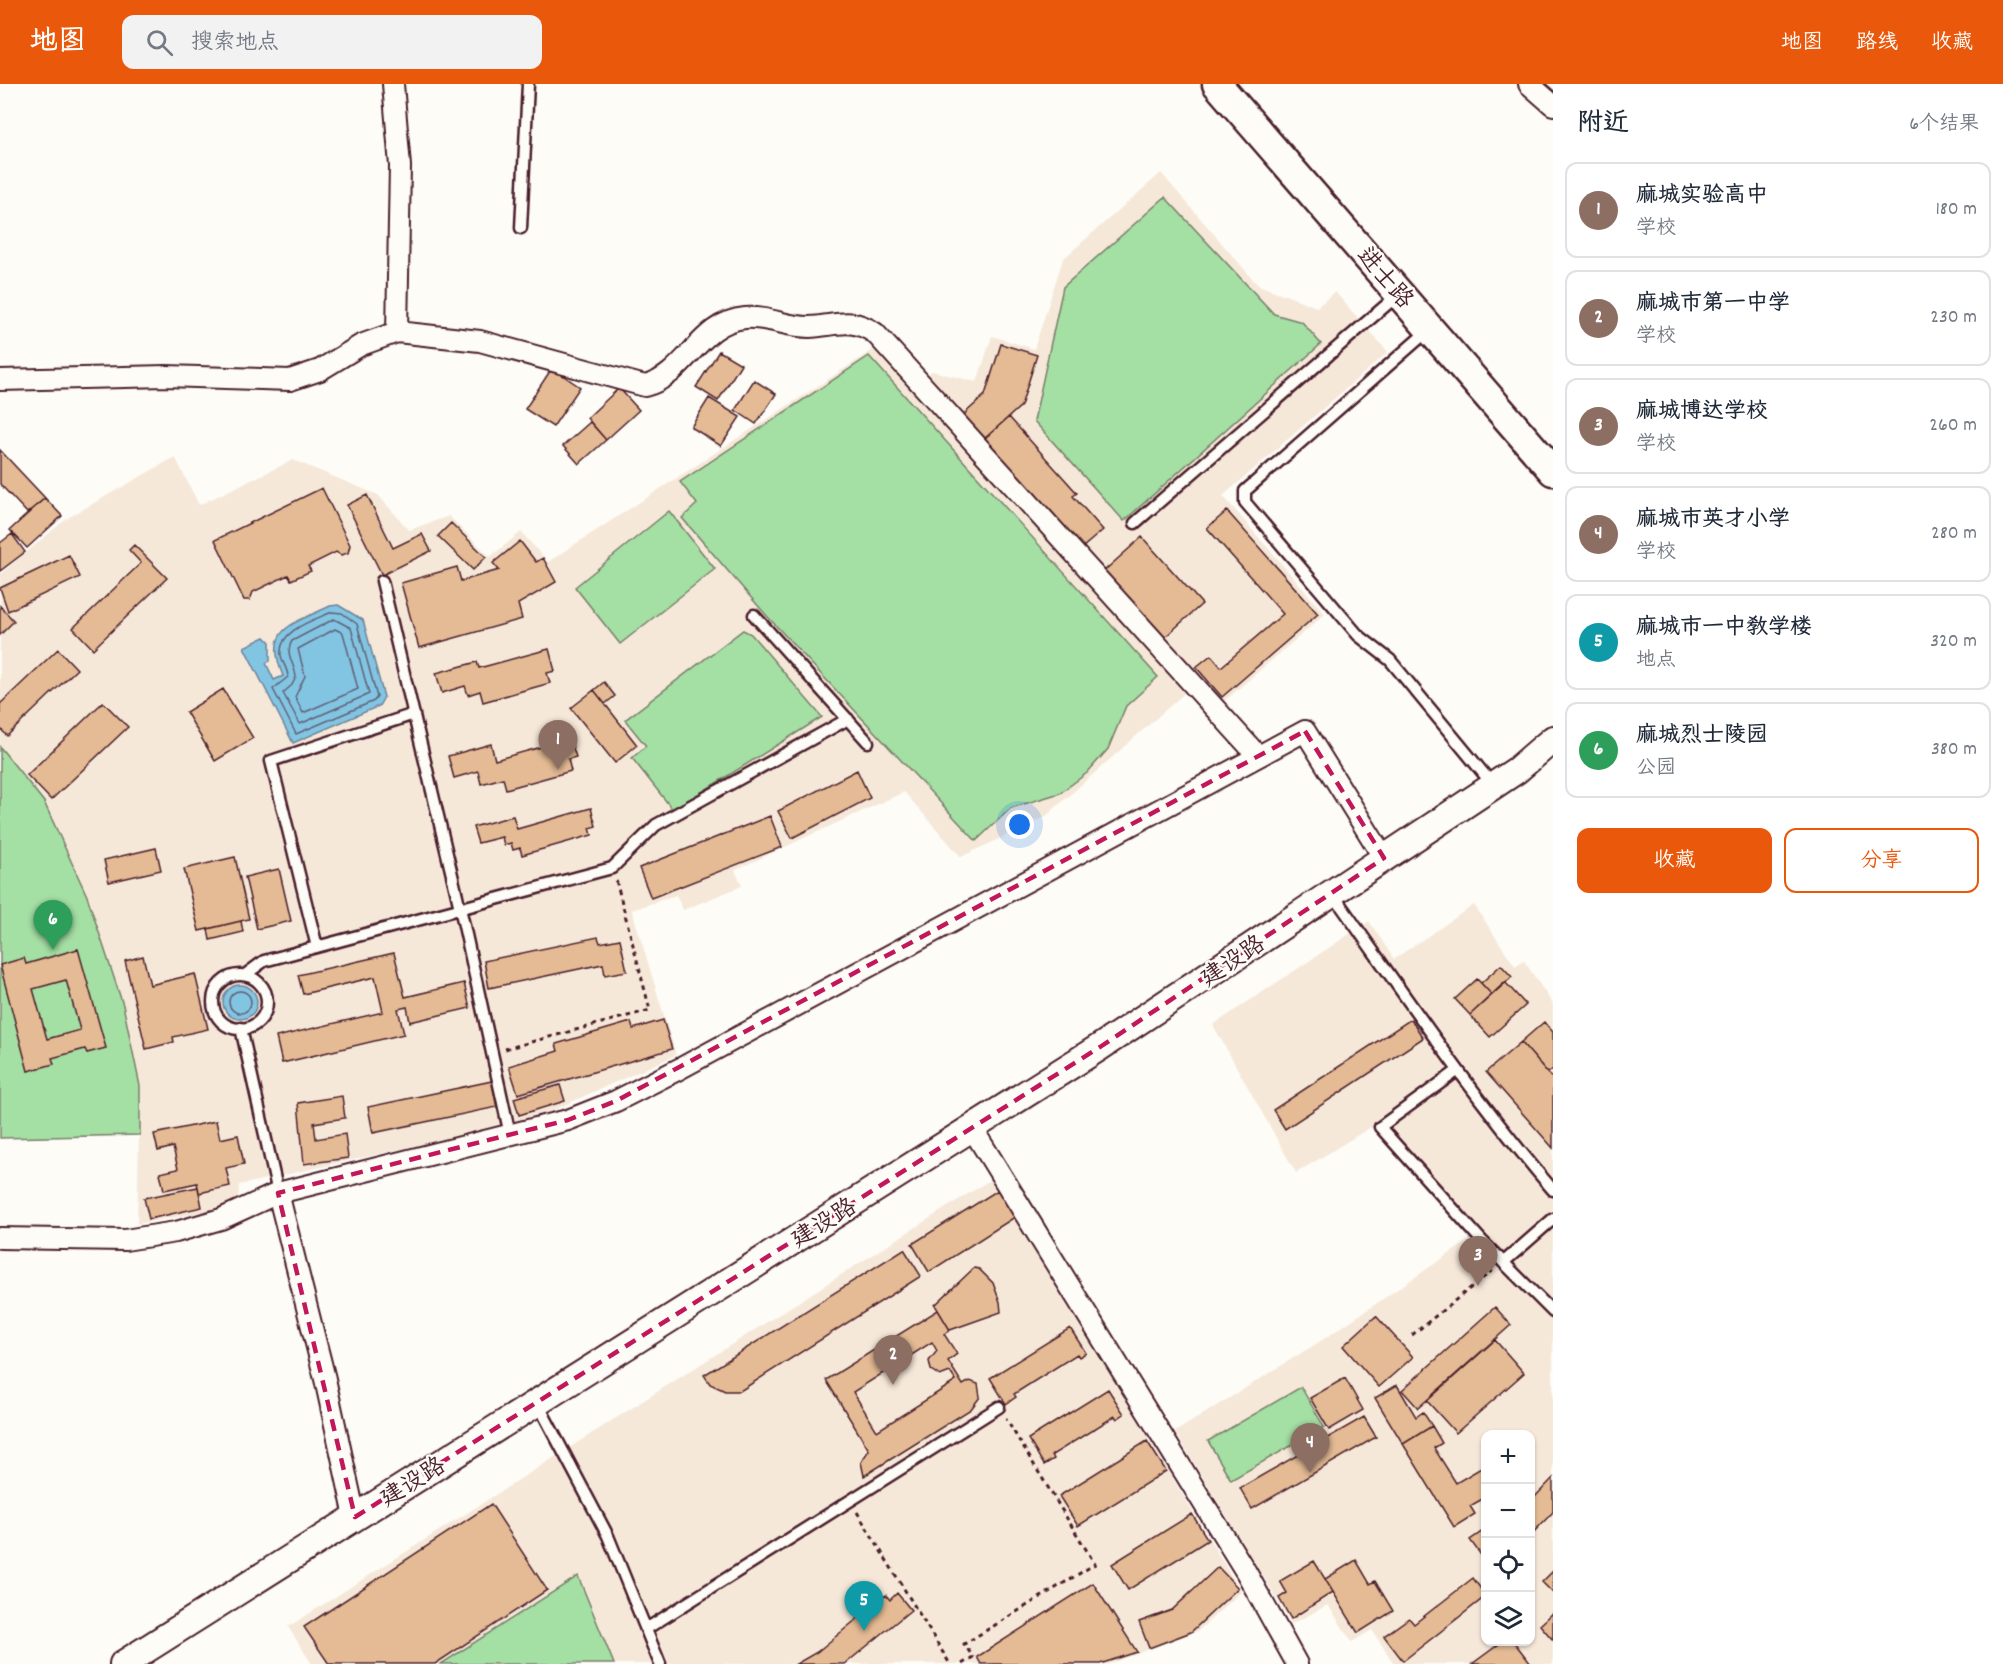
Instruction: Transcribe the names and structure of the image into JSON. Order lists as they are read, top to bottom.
{
  "streets": {
    "main road": ["进士路"],
    "street": ["建设路"]
  },
  "page": {
    "header": "地图",
    "search": "搜索地点",
    "nav": ["地图", "路线", "收藏"],
    "heading": ["附近", "6个结果"],
    "list": [
      {
        "mark": "1",
        "name": "麻城实验高中",
        "note": "学校",
        "value": "180 m"
      },
      {
        "mark": "2",
        "name": "麻城市第一中学",
        "note": "学校",
        "value": "230 m"
      },
      {
        "mark": "3",
        "name": "麻城博达学校",
        "note": "学校",
        "value": "260 m"
      },
      {
        "mark": "4",
        "name": "麻城市英才小学",
        "note": "学校",
        "value": "280 m"
      },
      {
        "mark": "5",
        "name": "麻城市一中教学楼",
        "note": "地点",
        "value": "320 m"
      },
      {
        "mark": "6",
        "name": "麻城烈士陵园",
        "note": "公园",
        "value": "380 m"
      }
    ],
    "pins": [
      "1",
      "6",
      "3",
      "2",
      "4",
      "5"
    ],
    "buttons": ["收藏", "分享"],
    "map_buttons": ["+", "−"]
  }
}
